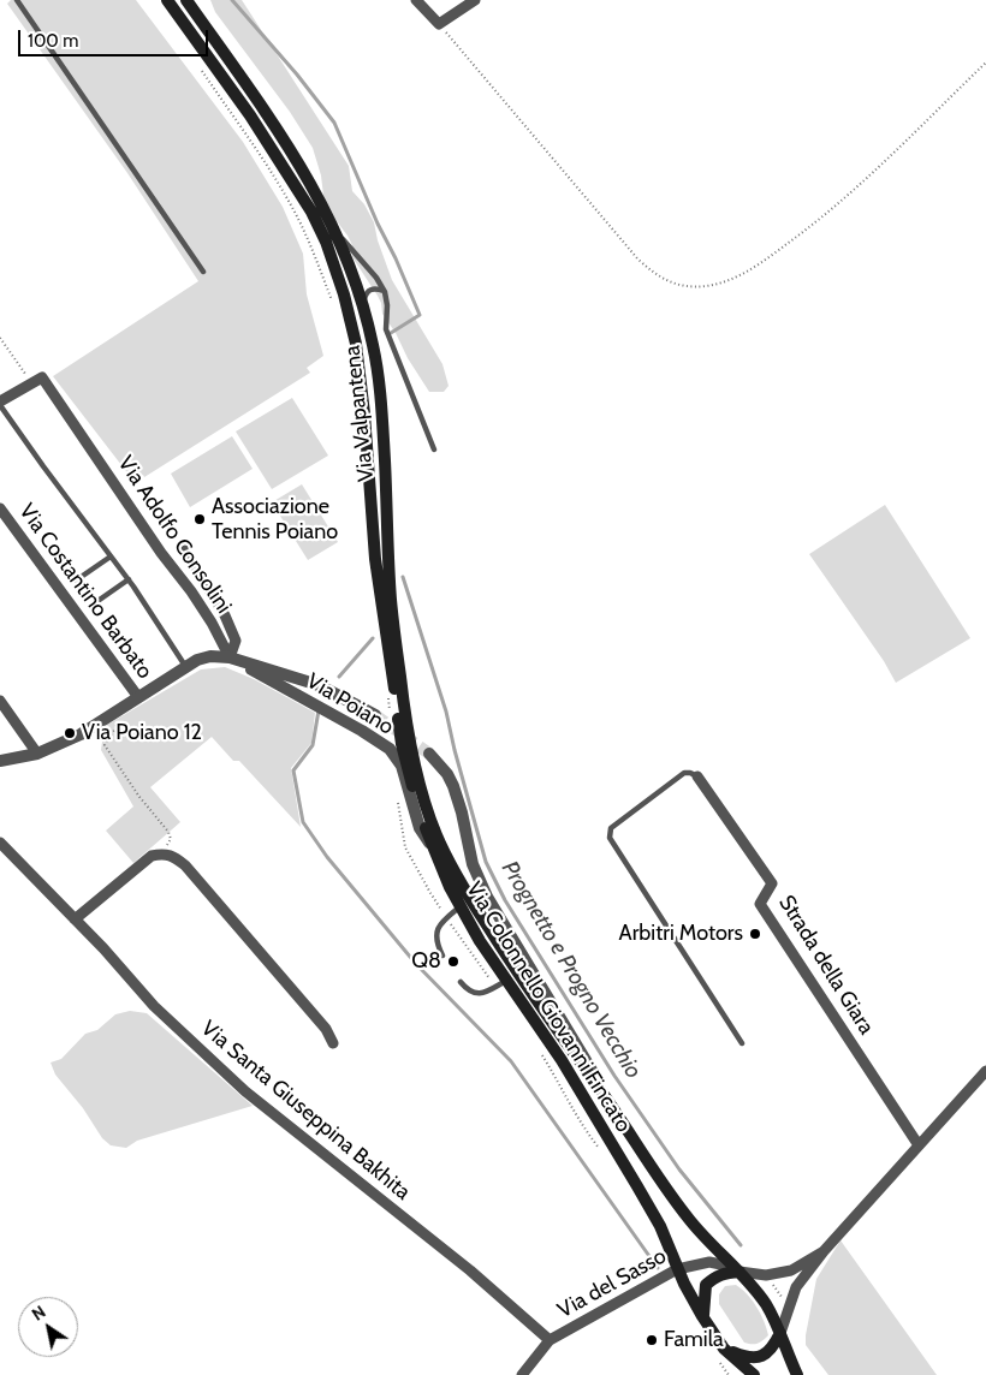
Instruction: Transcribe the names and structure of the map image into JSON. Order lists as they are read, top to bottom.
{
  "streets": {
    "main road": ["Via Valpantena", "Via Colonnello Giovanni Fincato"],
    "street": [
      "Via Adolfo Consolini",
      "Via Costantino Barbato",
      "Via Poiano",
      "Strada della Giara",
      "Via Santa Giuseppina Bakhita",
      "Via del Sasso"
    ]
  },
  "crossings": [
    ["Via Valpantena", "Via Colonnello Giovanni Fincato"],
    ["Via Adolfo Consolini", "Via Poiano"],
    ["Via Costantino Barbato", "Via Poiano"],
    ["Via Poiano", "Via Colonnello Giovanni Fincato"],
    ["Via Colonnello Giovanni Fincato", "Via del Sasso"],
    ["Via Santa Giuseppina Bakhita", "Via del Sasso"]
  ],
  "water": ["Prognetto e Progno Vecchio"],
  "places": [
    "Associazione Tennis Poiano",
    "Via Poiano 12",
    "Arbitri Motors",
    "Q8",
    "Famila"
  ],
  "scale_bar": "100 m",
  "north": "top left"
}
